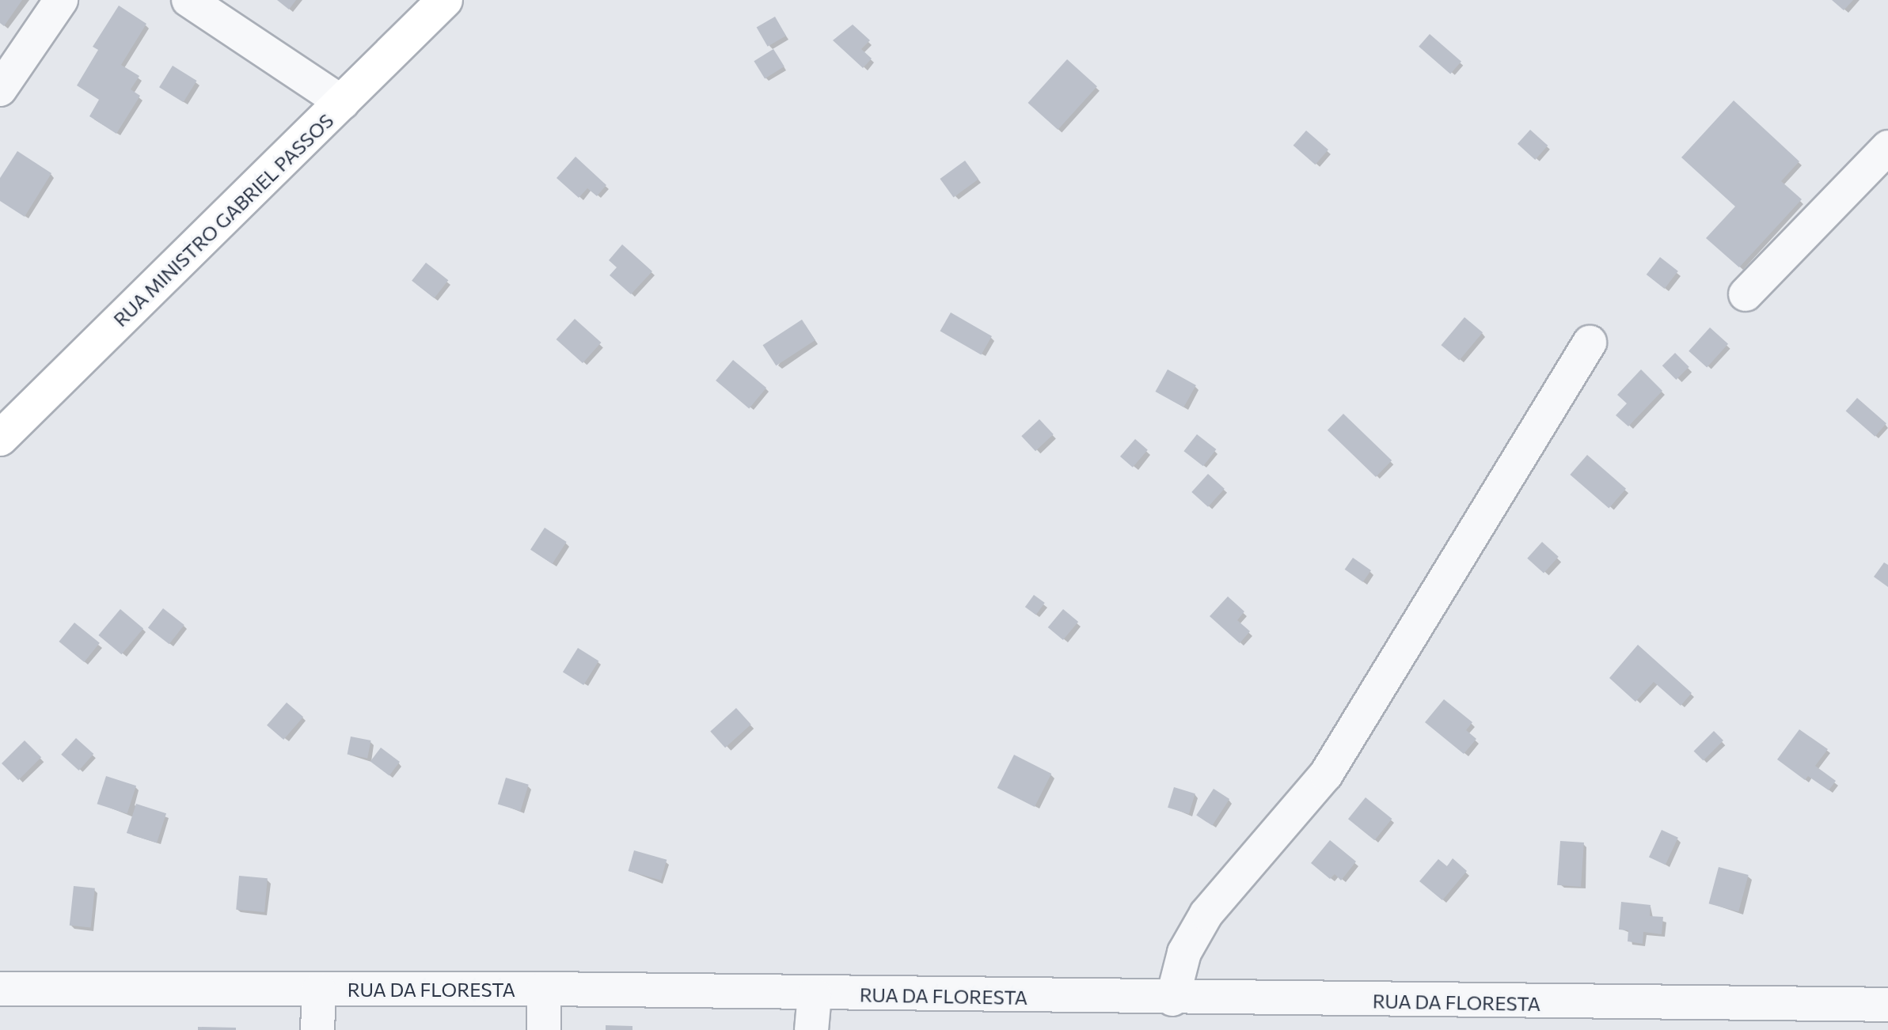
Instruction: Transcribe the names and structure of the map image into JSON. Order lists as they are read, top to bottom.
{
  "streets": {
    "main road": ["RUA MINISTRO GABRIEL PASSOS"],
    "street": ["RUA DA FLORESTA"]
  }
}
